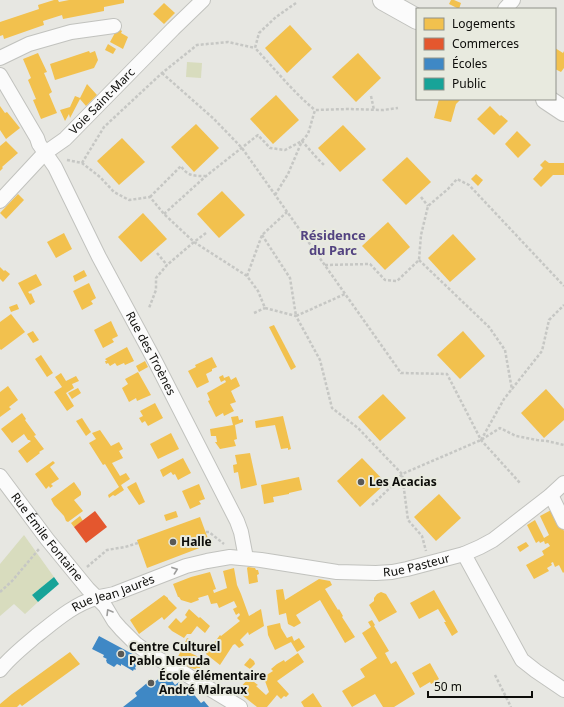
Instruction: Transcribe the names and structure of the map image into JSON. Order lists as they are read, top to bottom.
{
  "streets": {
    "street": [
      "Voie Saint-Marc",
      "Rue des Troènes",
      "Rue Émile Fontaine",
      "Rue Pasteur",
      "Rue Jean Jaurès"
    ]
  },
  "crossings": [
    ["Voie Saint-Marc", "Rue des Troènes"],
    ["Rue des Troènes", "Rue Pasteur"],
    ["Rue des Troènes", "Rue Jean Jaurès"],
    ["Rue Émile Fontaine", "Rue Jean Jaurès"],
    ["Rue Pasteur", "Rue Jean Jaurès"]
  ],
  "one_way": ["Rue Émile Fontaine", "Rue Jean Jaurès"],
  "districts": ["Résidence du Parc"],
  "places": [
    "Les Acacias",
    "Halle",
    "Centre Culturel Pablo Neruda",
    "École élémentaire André Malraux"
  ],
  "legend": [
    "Logements",
    "Commerces",
    "Écoles",
    "Public"
  ],
  "scale_bar": "50 m"
}
